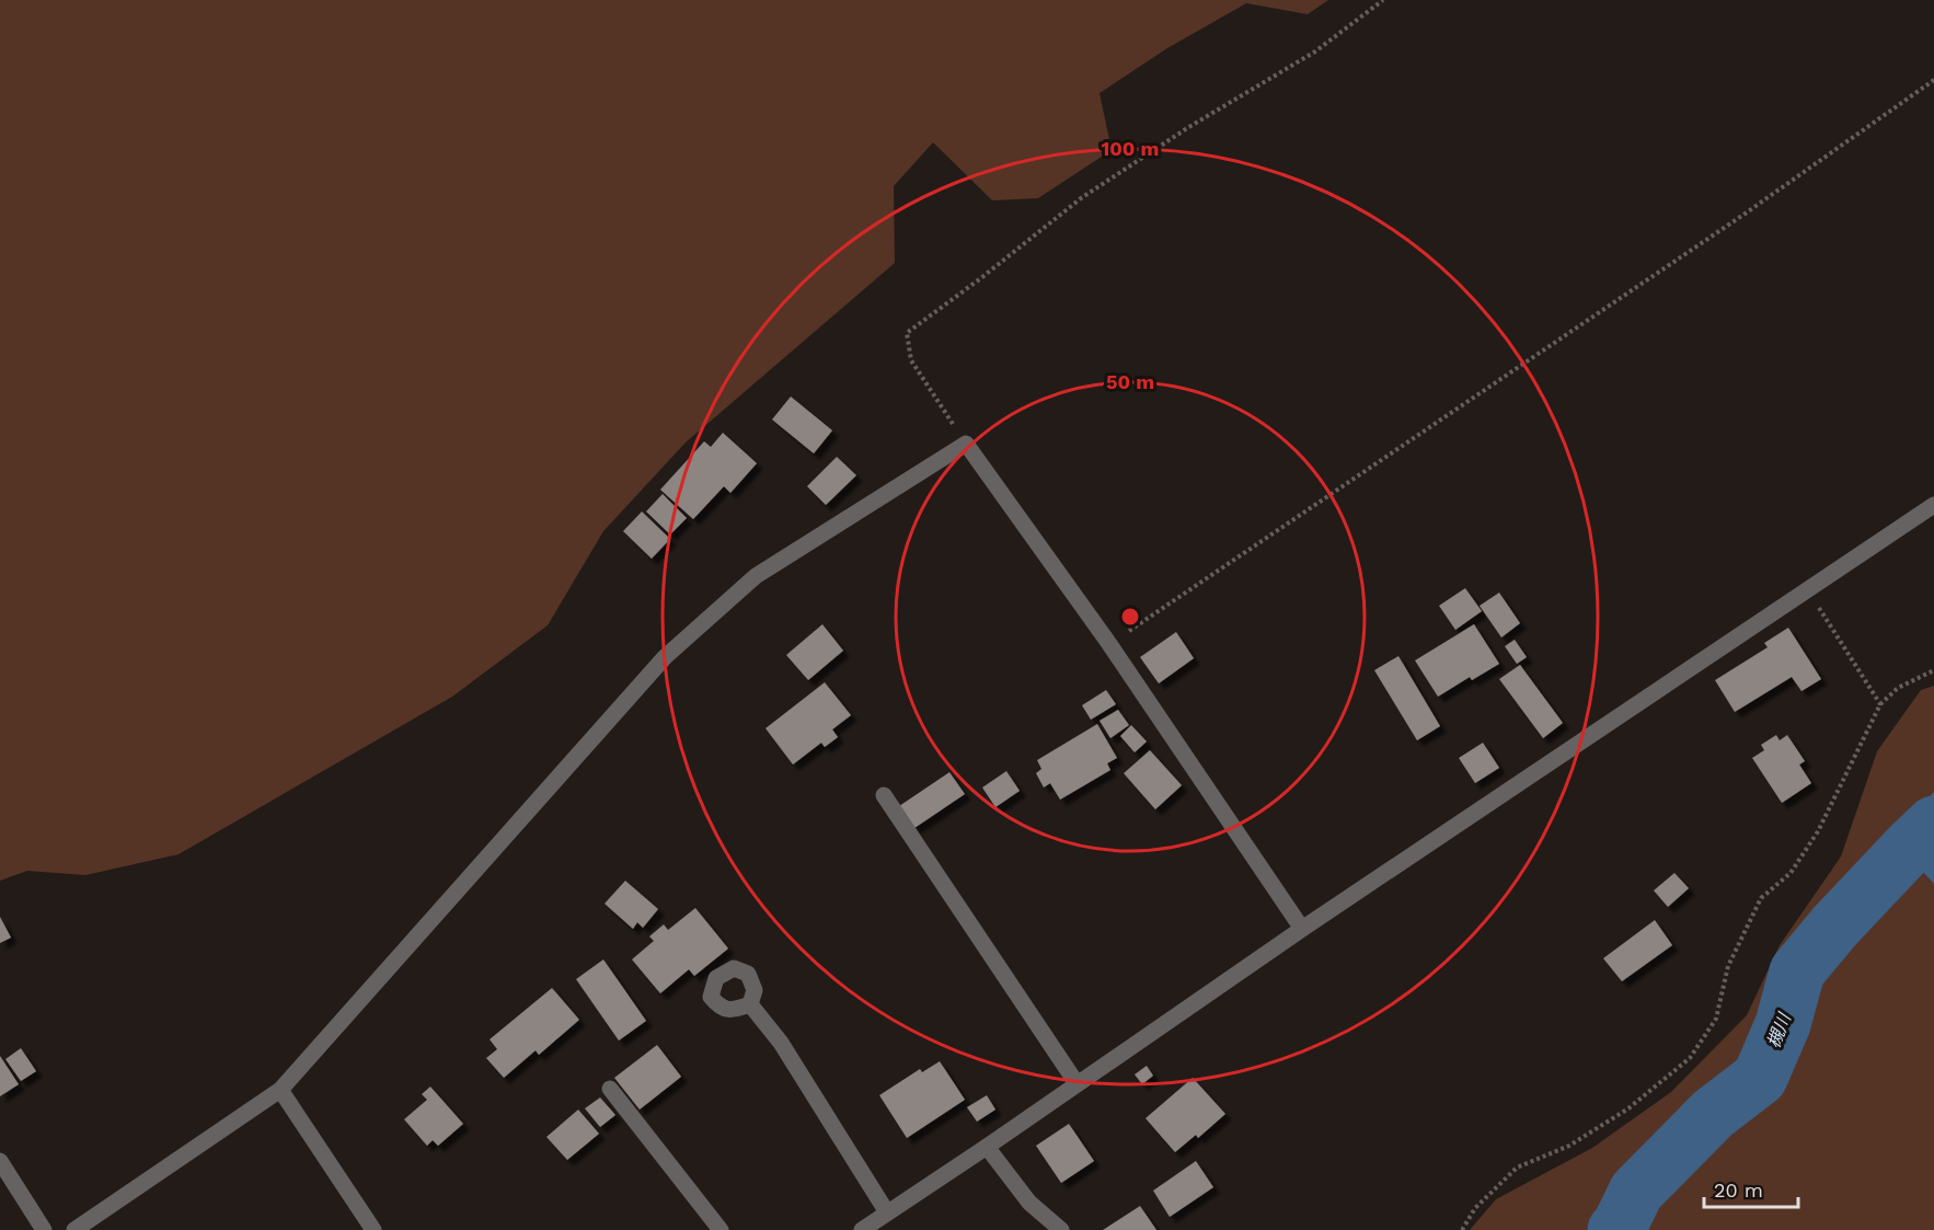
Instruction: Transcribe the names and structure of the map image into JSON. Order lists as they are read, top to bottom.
{
  "water": ["槻川"],
  "scale_bar": "20 m",
  "rings": ["100 m", "50 m"]
}
